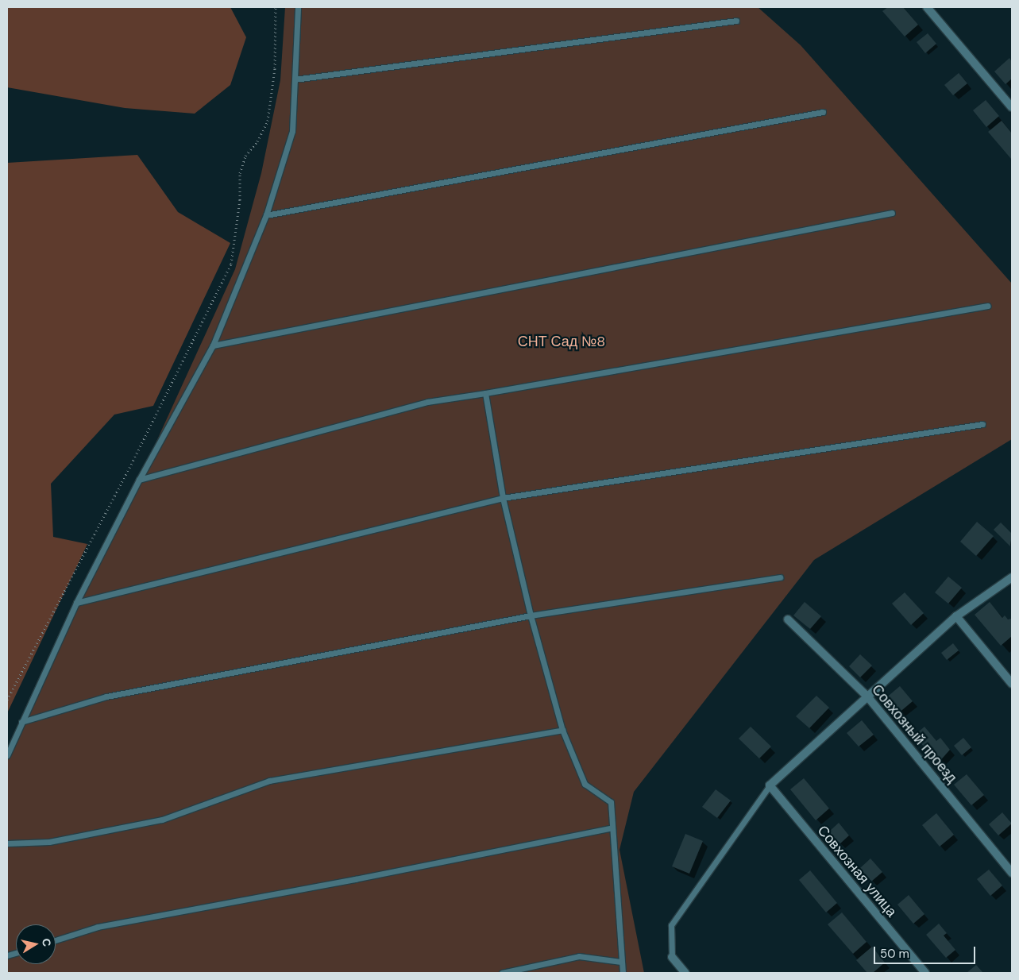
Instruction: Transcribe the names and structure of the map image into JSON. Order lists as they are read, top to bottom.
{
  "streets": {
    "street": ["Совхозный проезд", "Совхозная улица"]
  },
  "parks": ["СНТ Сад №8"],
  "scale_bar": "50 m",
  "north": "right"
}
